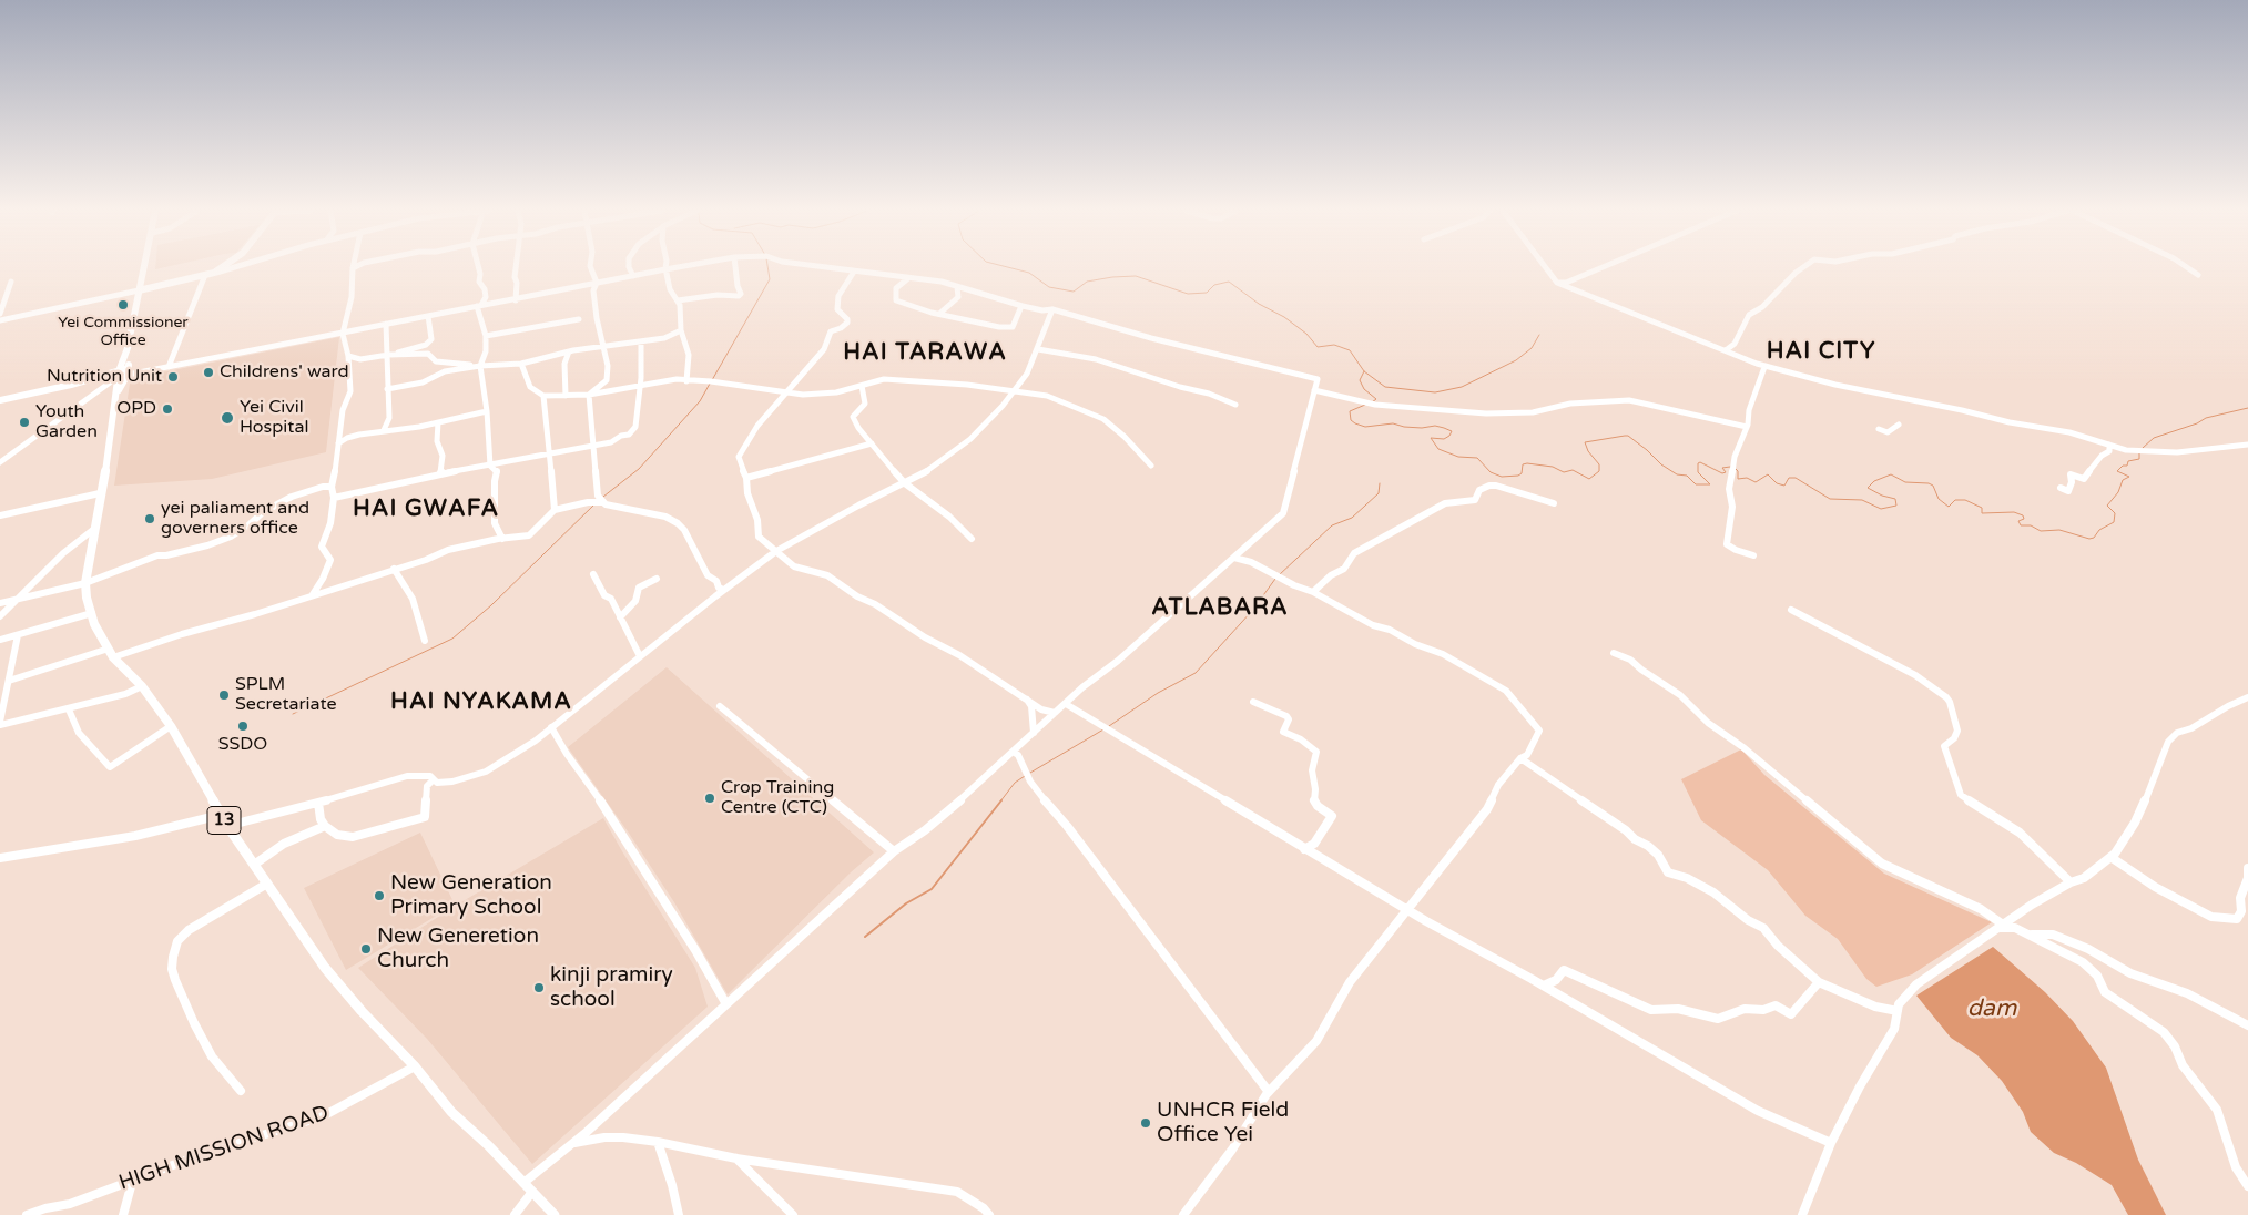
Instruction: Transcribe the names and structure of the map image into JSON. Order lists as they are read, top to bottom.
{
  "streets": {
    "main road": ["13"],
    "street": ["HIGH MISSION ROAD"]
  },
  "crossings": [
    ["13", "HIGH MISSION ROAD"]
  ],
  "districts": [
    "HAI CITY",
    "HAI TARAWA",
    "HAI GWAFA",
    "ATLABARA",
    "HAI NYAKAMA"
  ],
  "water": ["dam"],
  "places": [
    "Yei Commissioner Office",
    "Childrens' ward",
    "Nutrition Unit",
    "OPD",
    "Yei Civil Hospital",
    "Youth Garden",
    "yei paliament and governers office",
    "SPLM Secretariate",
    "SSDO",
    "Crop Training Centre (CTC)",
    "New Generation Primary School",
    "New Generetion Church",
    "kinji pramiry school",
    "UNHCR Field Office Yei"
  ]
}
